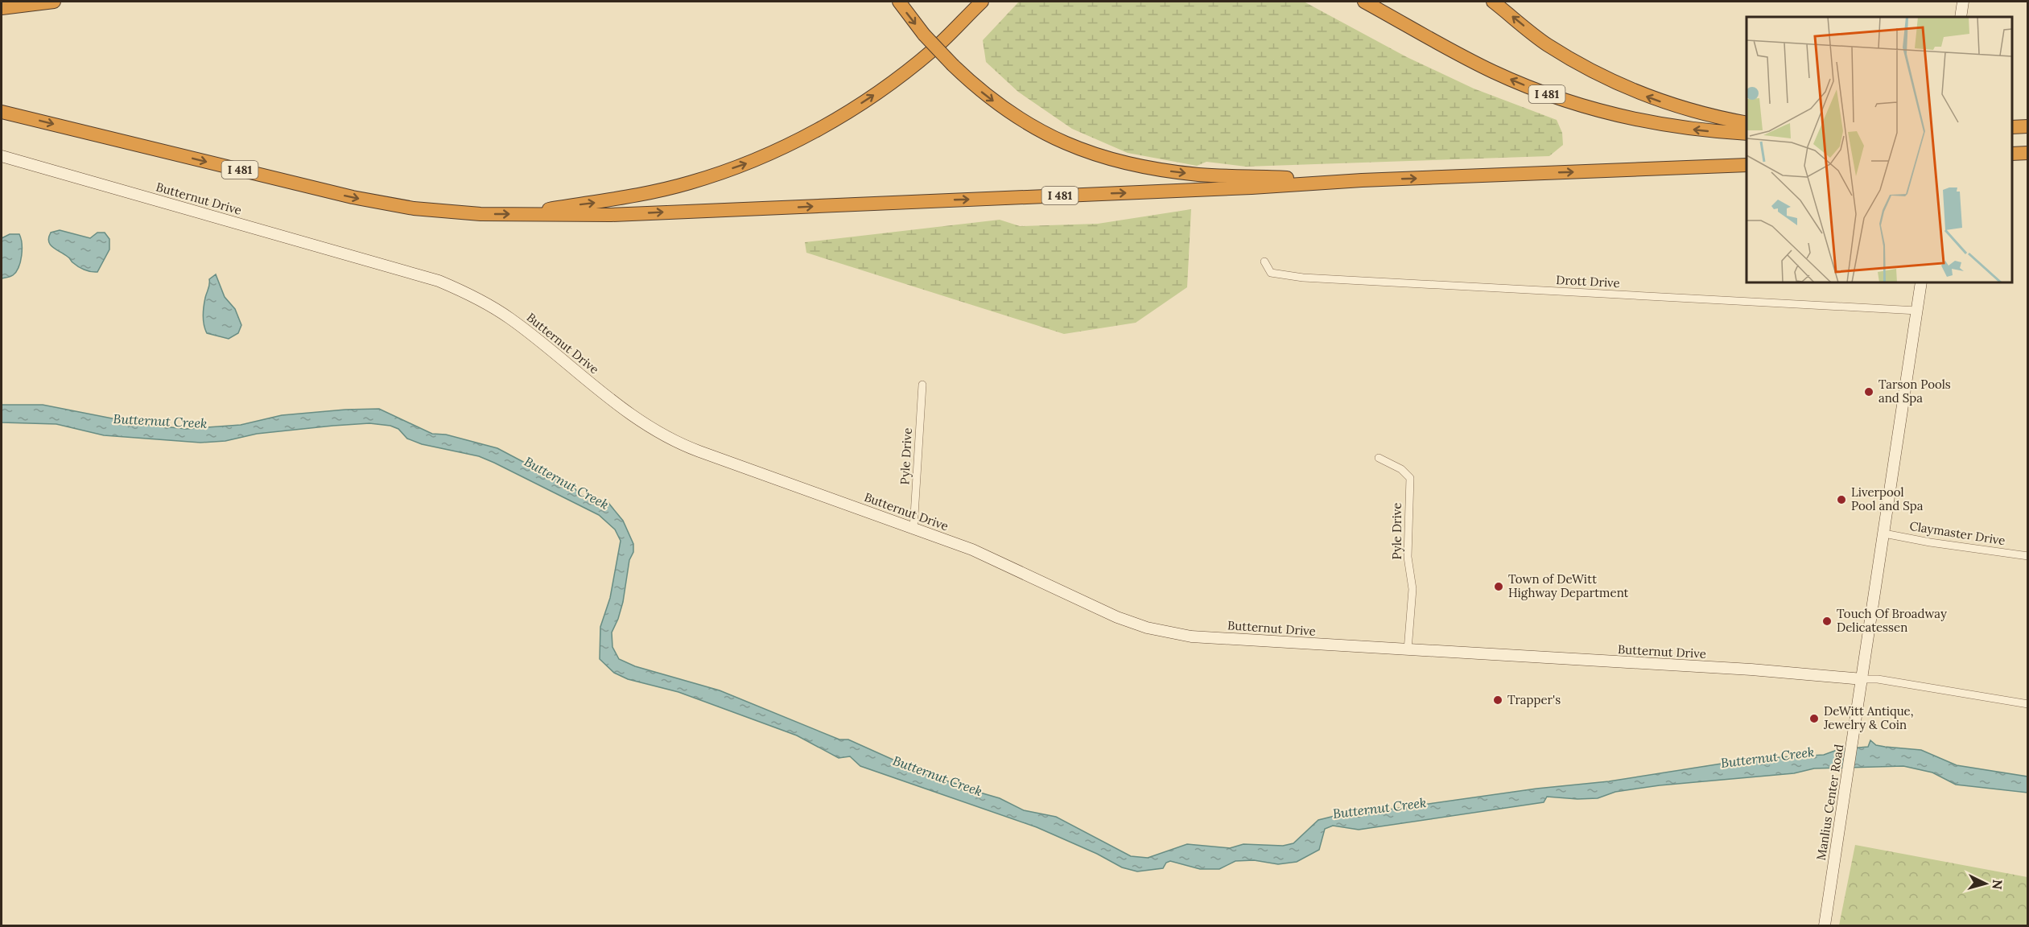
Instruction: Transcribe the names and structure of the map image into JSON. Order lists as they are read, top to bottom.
{
  "streets": {
    "highway": ["I 481"],
    "street": [
      "Butternut Drive",
      "Drott Drive",
      "Pyle Drive",
      "Claymaster Drive",
      "Manlius Center Road"
    ]
  },
  "crossings": [
    ["Butternut Drive", "Pyle Drive"],
    ["Butternut Drive", "Manlius Center Road"],
    ["Drott Drive", "Manlius Center Road"],
    ["Claymaster Drive", "Manlius Center Road"]
  ],
  "water": ["Butternut Creek"],
  "places": [
    "Tarson Pools and Spa",
    "Liverpool Pool and Spa",
    "Town of DeWitt Highway Department",
    "Touch Of Broadway Delicatessen",
    "Trapper's",
    "DeWitt Antique, Jewelry & Coin"
  ],
  "north": "right"
}
